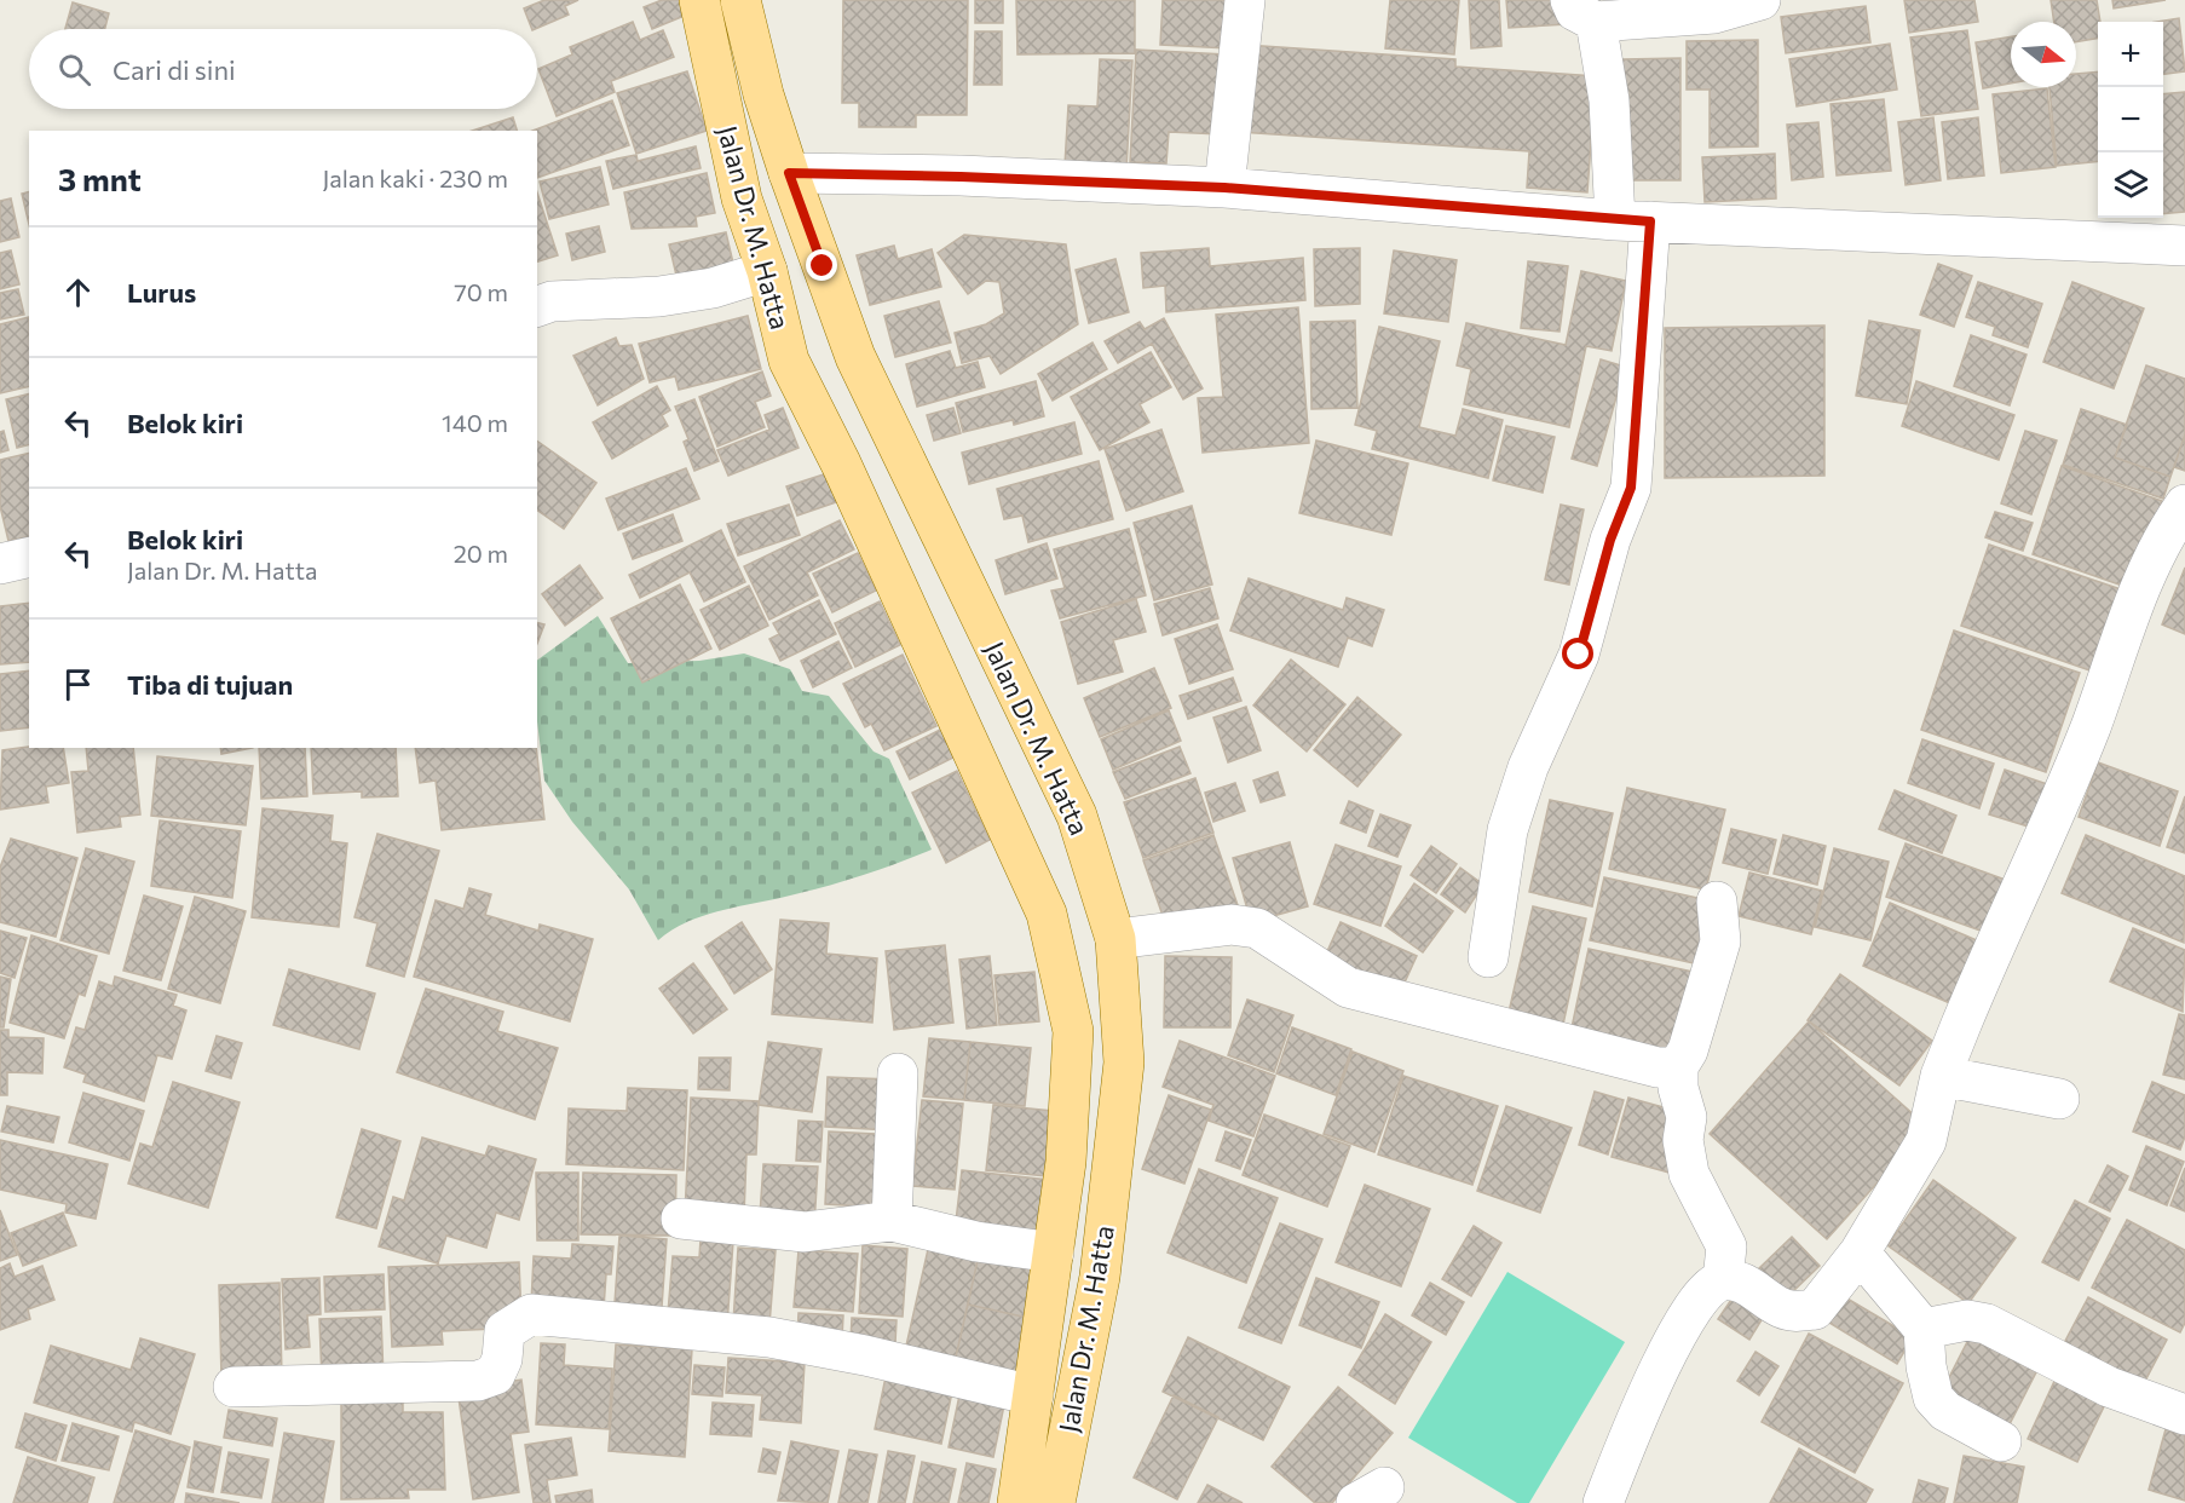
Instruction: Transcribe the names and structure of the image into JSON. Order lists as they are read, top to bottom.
{
  "streets": {
    "main road": ["Jalan Dr. M. Hatta"]
  },
  "north": "right",
  "page": {
    "map_buttons": ["+", "−"],
    "search": "Cari di sini",
    "heading": ["3 mnt", "Jalan kaki · 230 m"],
    "list": [
      ["Lurus", "70 m"],
      ["Belok kiri", "140 m"],
      ["Belok kiri", "Jalan Dr. M. Hatta", "20 m"],
      "Tiba di tujuan"
    ]
  }
}
